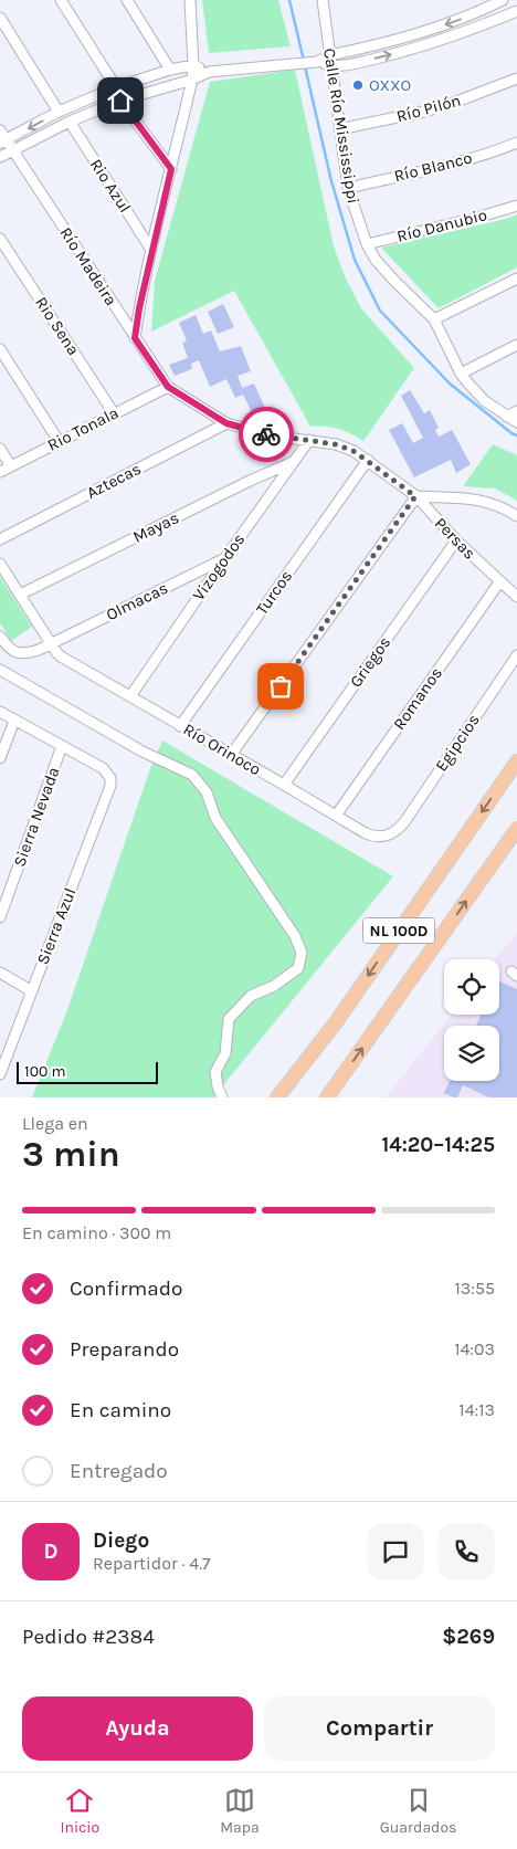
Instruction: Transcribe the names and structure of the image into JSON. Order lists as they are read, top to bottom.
{
  "streets": {
    "highway": ["NL 100D"],
    "street": [
      "Río Pilón",
      "Calle Río Mississippi",
      "Río Blanco",
      "Rio Azul",
      "Río Danubio",
      "Río Madeira",
      "Rio Sena",
      "Rio Tonala",
      "Aztecas",
      "Mayas",
      "Persas",
      "Vizogodos",
      "Turcos",
      "Olmacas",
      "Griegos",
      "Romanos",
      "Egipcios",
      "Río Orinoco",
      "Sierra Nevada",
      "Sierra Azul"
    ]
  },
  "crossings": [
    ["Río Pilón", "Calle Río Mississippi"],
    ["Calle Río Mississippi", "Río Blanco"],
    ["Calle Río Mississippi", "Río Danubio"],
    ["Río Madeira", "Rio Tonala"],
    ["Río Madeira", "Aztecas"],
    ["Río Madeira", "Persas"],
    ["Río Madeira", "Vizogodos"],
    ["Río Madeira", "Turcos"],
    ["Rio Sena", "Rio Tonala"],
    ["Mayas", "Vizogodos"],
    ["Mayas", "Río Orinoco"],
    ["Persas", "Turcos"],
    ["Persas", "Griegos"],
    ["Persas", "Romanos"],
    ["Vizogodos", "Olmacas"],
    ["Vizogodos", "Río Orinoco"],
    ["Turcos", "Río Orinoco"],
    ["Olmacas", "Río Orinoco"],
    ["Griegos", "Río Orinoco"],
    ["Romanos", "Río Orinoco"],
    ["Egipcios", "Río Orinoco"],
    ["Sierra Nevada", "Sierra Azul"]
  ],
  "places": ["OXXO"],
  "scale_bar": "100 m",
  "page": {
    "scale": "100 m",
    "heading": ["3 min", "Llega en", "14:20–14:25"],
    "panel": [
      "Diego",
      "Repartidor · 4.7",
      "Pedido #2384",
      "$269"
    ],
    "bar": "En camino · 300 m",
    "list": [
      ["Confirmado", "13:55"],
      ["Preparando", "14:03"],
      ["En camino", "14:13"],
      "Entregado"
    ],
    "round": "D",
    "buttons": ["Ayuda", "Compartir"],
    "tabs": ["Inicio", "Mapa", "Guardados"]
  }
}
